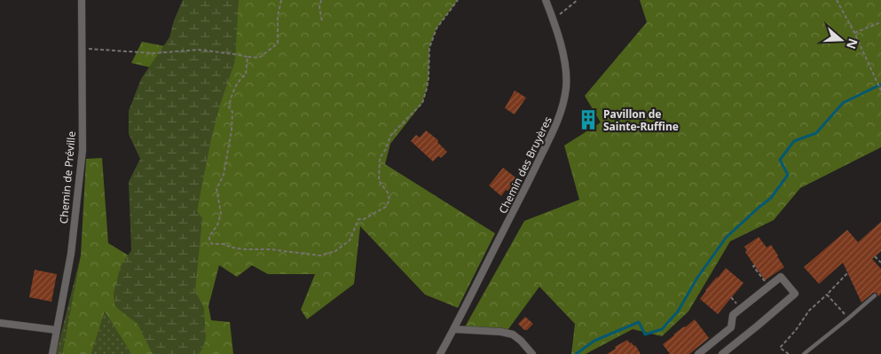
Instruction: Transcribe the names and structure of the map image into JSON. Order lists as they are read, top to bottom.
{
  "streets": {
    "street": ["Chemin des Bruyères", "Chemin de Préville"]
  },
  "places": {
    "building": ["Pavillon de Sainte-Ruffine"]
  },
  "north": "right"
}
